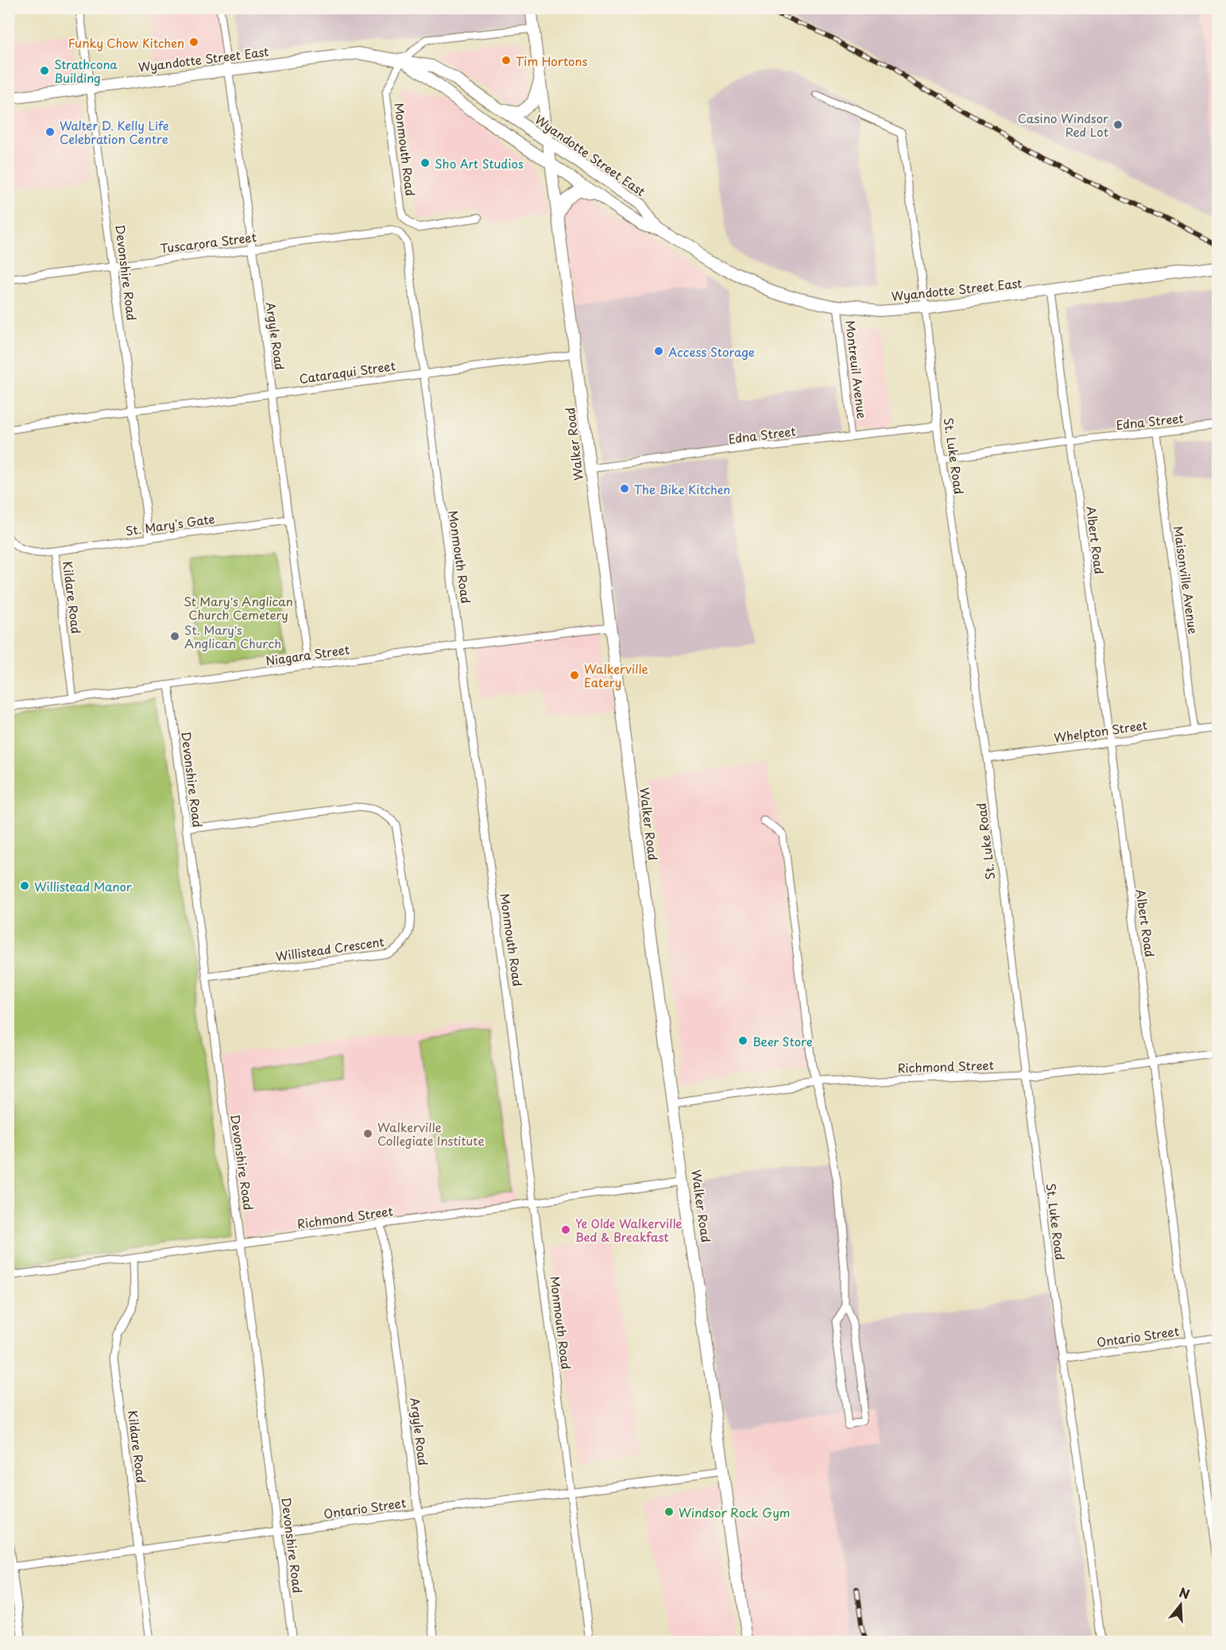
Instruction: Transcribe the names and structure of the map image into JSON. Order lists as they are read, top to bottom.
{
  "streets": {
    "main road": ["Wyandotte Street East", "Walker Road"],
    "street": [
      "Monmouth Road",
      "Tuscarora Street",
      "Devonshire Road",
      "Argyle Road",
      "Montreuil Avenue",
      "Cataraqui Street",
      "Edna Street",
      "St. Luke Road",
      "St. Mary's Gate",
      "Albert Road",
      "Maisonville Avenue",
      "Kildare Road",
      "Niagara Street",
      "Whelpton Street",
      "Willistead Crescent",
      "Richmond Street",
      "Ontario Street"
    ]
  },
  "crossings": [
    ["Wyandotte Street East", "Monmouth Road"],
    ["Wyandotte Street East", "Devonshire Road"],
    ["Wyandotte Street East", "Argyle Road"],
    ["Wyandotte Street East", "Montreuil Avenue"],
    ["Wyandotte Street East", "Walker Road"],
    ["Wyandotte Street East", "St. Luke Road"],
    ["Wyandotte Street East", "Albert Road"],
    ["Monmouth Road", "Tuscarora Street"],
    ["Monmouth Road", "Cataraqui Street"],
    ["Monmouth Road", "Niagara Street"],
    ["Monmouth Road", "Richmond Street"],
    ["Monmouth Road", "Ontario Street"],
    ["Tuscarora Street", "Devonshire Road"],
    ["Tuscarora Street", "Argyle Road"],
    ["Devonshire Road", "Cataraqui Street"],
    ["Devonshire Road", "St. Mary's Gate"],
    ["Devonshire Road", "Niagara Street"],
    ["Devonshire Road", "Willistead Crescent"],
    ["Devonshire Road", "Richmond Street"],
    ["Devonshire Road", "Ontario Street"],
    ["Argyle Road", "Cataraqui Street"],
    ["Argyle Road", "St. Mary's Gate"],
    ["Argyle Road", "Niagara Street"],
    ["Argyle Road", "Richmond Street"],
    ["Argyle Road", "Ontario Street"],
    ["Montreuil Avenue", "Edna Street"],
    ["Cataraqui Street", "Walker Road"],
    ["Edna Street", "Walker Road"],
    ["Edna Street", "St. Luke Road"],
    ["Edna Street", "Albert Road"],
    ["Edna Street", "Maisonville Avenue"],
    ["Walker Road", "Niagara Street"],
    ["Walker Road", "Richmond Street"],
    ["Walker Road", "Ontario Street"],
    ["St. Luke Road", "Whelpton Street"],
    ["St. Luke Road", "Richmond Street"],
    ["St. Luke Road", "Ontario Street"],
    ["St. Mary's Gate", "Kildare Road"],
    ["Albert Road", "Whelpton Street"],
    ["Albert Road", "Richmond Street"],
    ["Albert Road", "Ontario Street"],
    ["Maisonville Avenue", "Whelpton Street"],
    ["Kildare Road", "Niagara Street"],
    ["Kildare Road", "Richmond Street"],
    ["Kildare Road", "Ontario Street"]
  ],
  "parks": ["St Mary's Anglican Church Cemetery"],
  "places": [
    "Funky Chow Kitchen",
    "Tim Hortons",
    "Strathcona Building",
    "Casino Windsor Red Lot",
    "Walter D. Kelly Life Celebration Centre",
    "Sho Art Studios",
    "Access Storage",
    "The Bike Kitchen",
    "St. Mary's Anglican Church",
    "Walkerville Eatery",
    "Willistead Manor",
    "Beer Store",
    "Walkerville Collegiate Institute",
    "Ye Olde Walkerville Bed & Breakfast",
    "Windsor Rock Gym"
  ],
  "north": "top"
}
